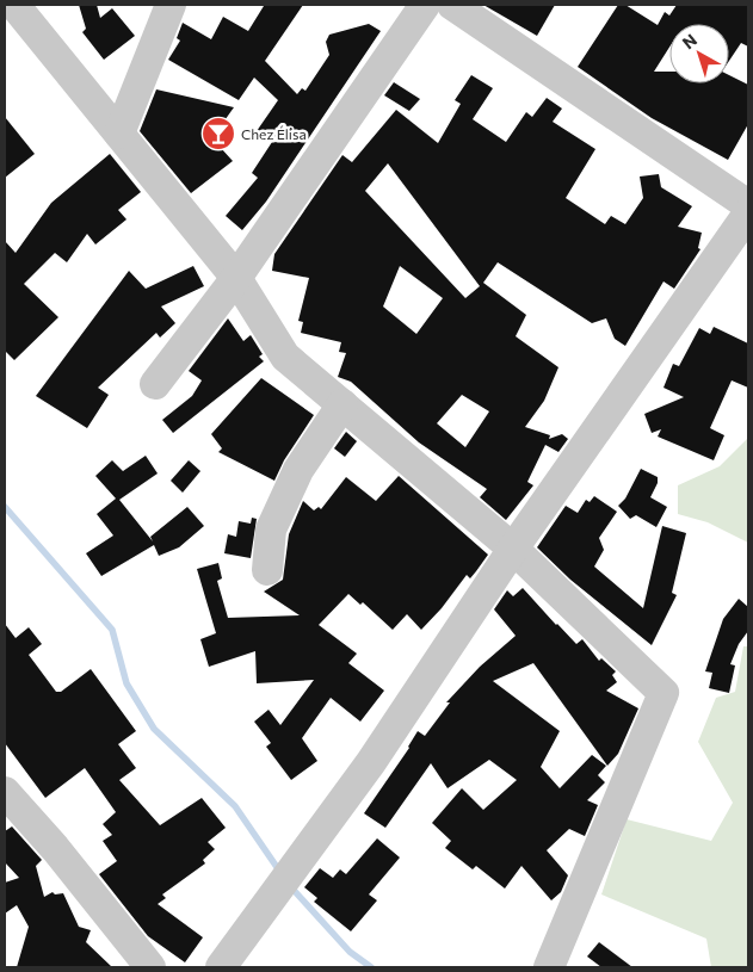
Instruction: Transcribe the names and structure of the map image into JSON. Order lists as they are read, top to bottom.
{
  "places": {
    "bar": ["Chez Élisa"]
  },
  "north": "top left"
}
